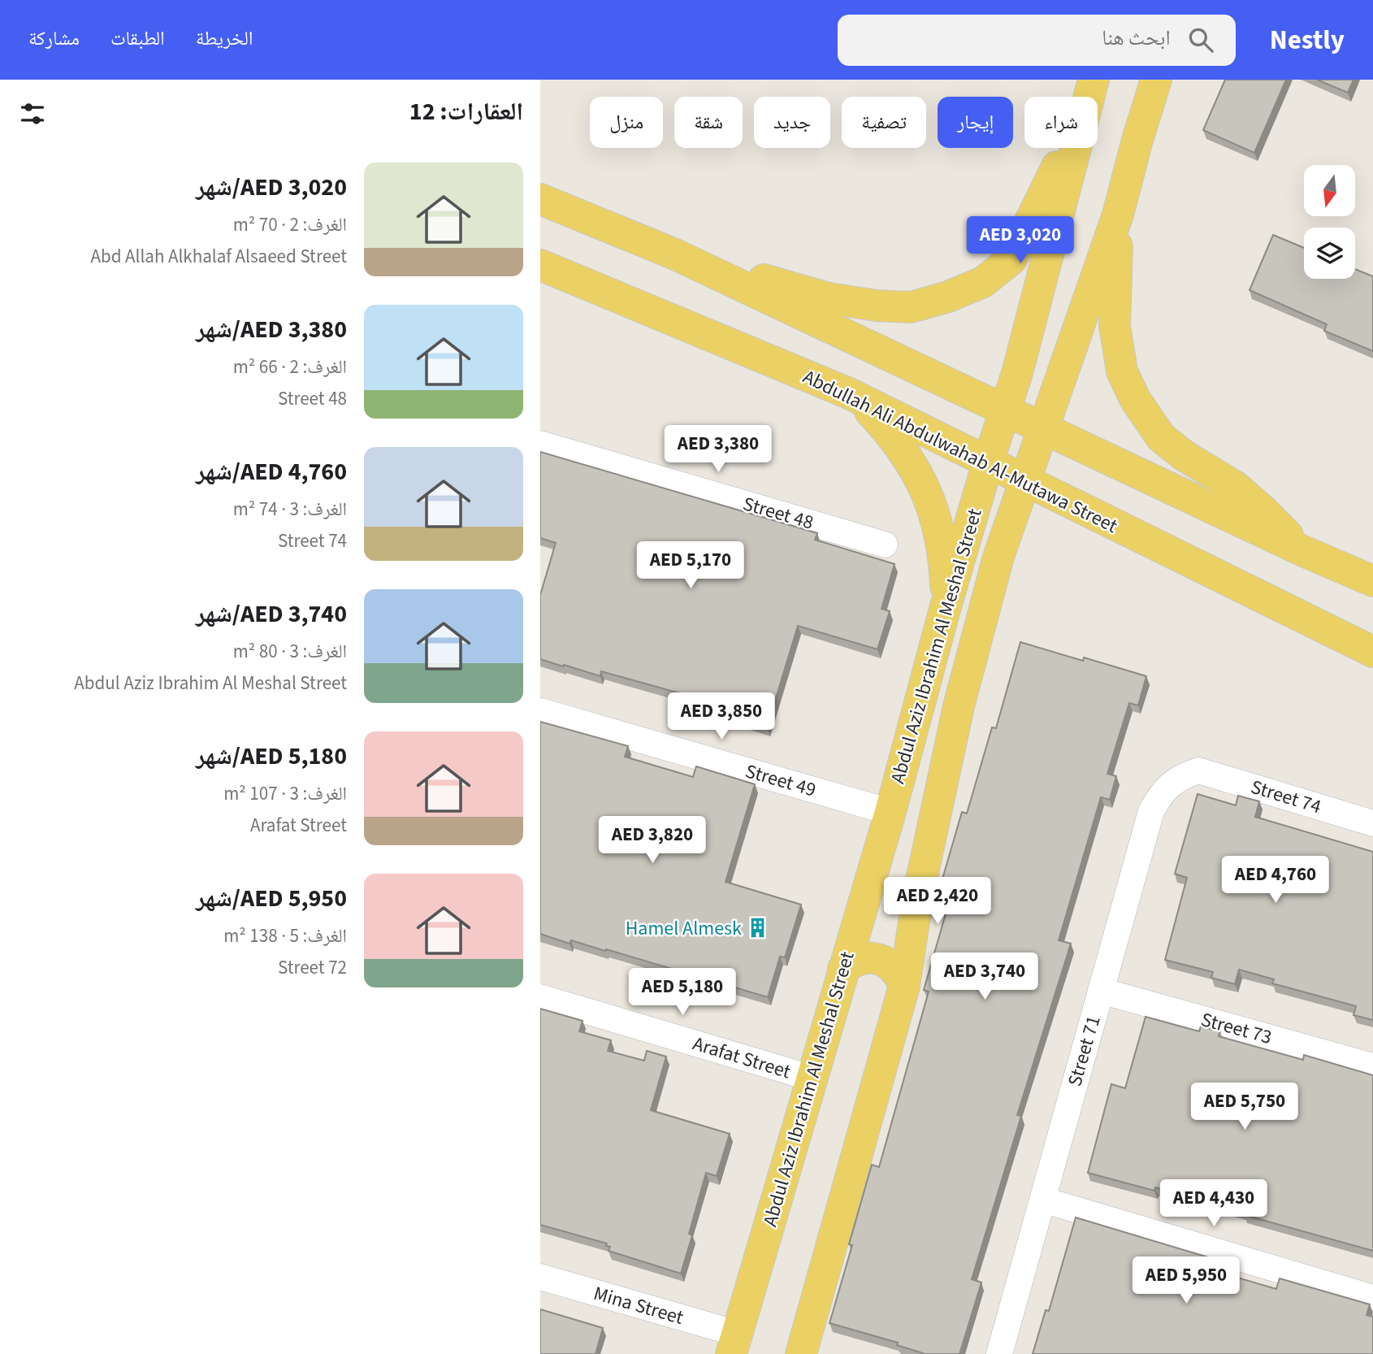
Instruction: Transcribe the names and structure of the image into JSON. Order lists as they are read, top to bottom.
{
  "streets": {
    "main road": ["Abdullah Ali Abdulwahab Al-Mutawa Street", "Abdul Aziz Ibrahim Al Meshal Street"],
    "street": [
      "Street 48",
      "Street 49",
      "Street 74",
      "Street 73",
      "Street 71",
      "Arafat Street",
      "Mina Street"
    ]
  },
  "crossings": [
    ["Abdullah Ali Abdulwahab Al-Mutawa Street", "Abdul Aziz Ibrahim Al Meshal Street"],
    ["Abdul Aziz Ibrahim Al Meshal Street", "Street 49"],
    ["Abdul Aziz Ibrahim Al Meshal Street", "Arafat Street"],
    ["Abdul Aziz Ibrahim Al Meshal Street", "Mina Street"],
    ["Street 74", "Street 71"],
    ["Street 73", "Street 71"]
  ],
  "places": {
    "building": ["Hamel Almesk"]
  },
  "north": "bottom",
  "page": {
    "header": "Nestly",
    "search": "ابحث هنا",
    "nav": ["الخريطة", "الطبقات", "مشاركة"],
    "heading": "العقارات: 12",
    "chip": [
      "شراء",
      "إيجار",
      "تصفية",
      "جديد",
      "شقة",
      "منزل"
    ],
    "list": [
      {
        "name": "AED 3,020/شهر",
        "note": "الغرف: 2 · 70 m² · Abd Allah Alkhalaf Alsaeed Street"
      },
      {
        "name": "AED 3,380/شهر",
        "note": "الغرف: 2 · 66 m² · Street 48"
      },
      {
        "name": "AED 4,760/شهر",
        "note": "الغرف: 3 · 74 m² · Street 74"
      },
      {
        "name": "AED 3,740/شهر",
        "note": "الغرف: 3 · 80 m² · Abdul Aziz Ibrahim Al Meshal Street"
      },
      {
        "name": "AED 5,180/شهر",
        "note": "الغرف: 3 · 107 m² · Arafat Street"
      },
      {
        "name": "AED 5,950/شهر",
        "note": "الغرف: 5 · 138 m² · Street 72"
      }
    ],
    "price": [
      "AED 3,020",
      "AED 3,380",
      "AED 5,170",
      "AED 3,850",
      "AED 3,820",
      "AED 4,760",
      "AED 2,420",
      "AED 3,740",
      "AED 5,180",
      "AED 5,750",
      "AED 4,430",
      "AED 5,950"
    ]
  }
}
